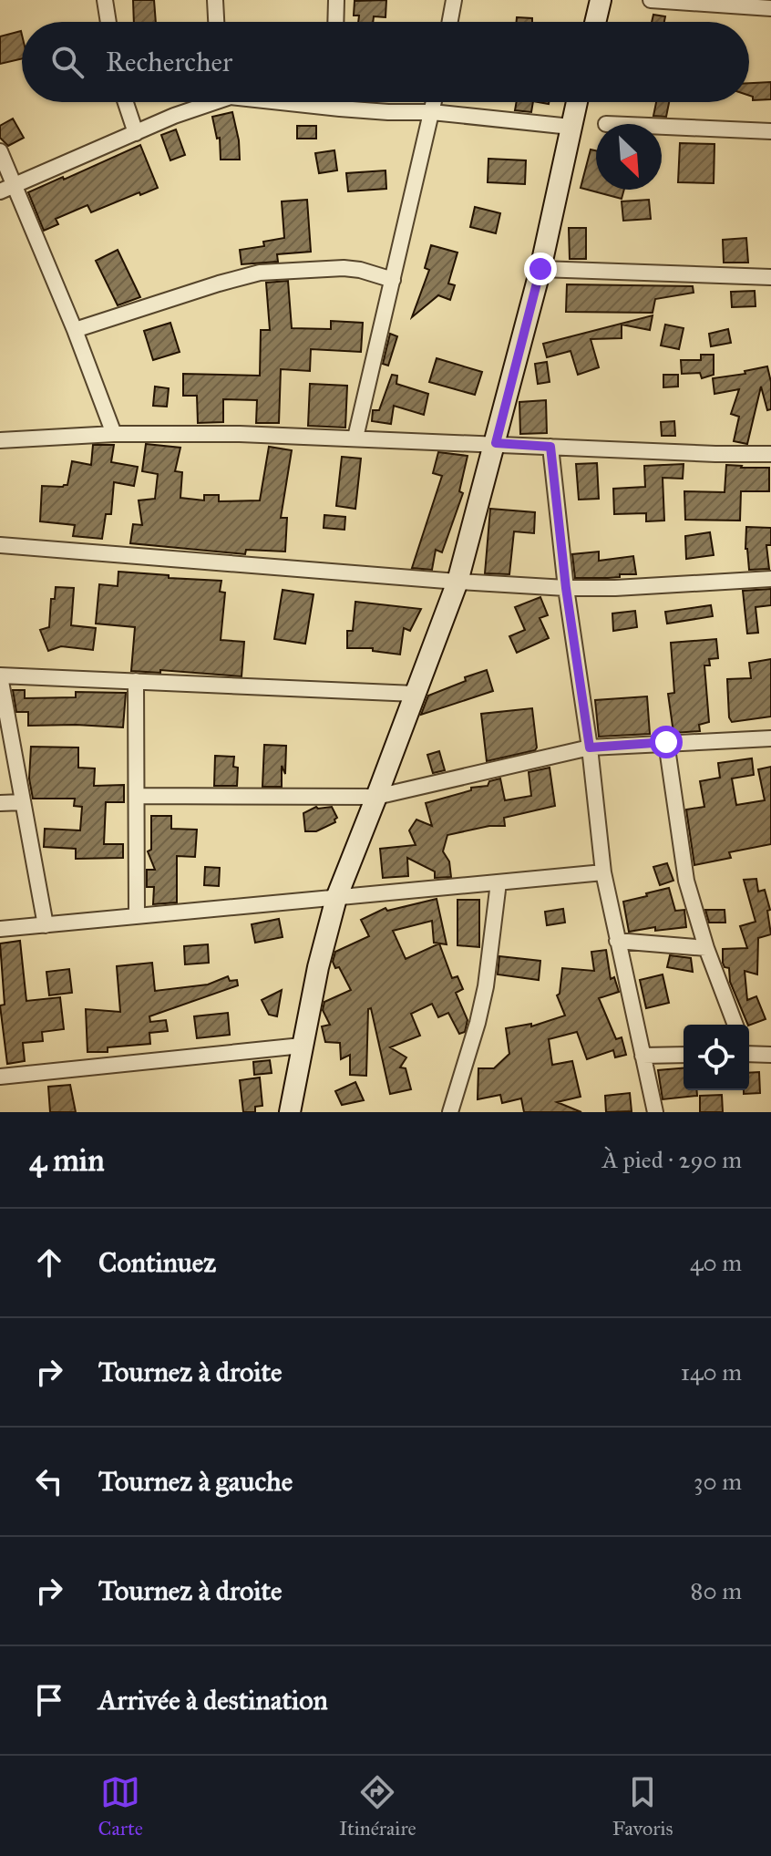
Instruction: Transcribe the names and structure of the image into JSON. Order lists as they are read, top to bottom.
{
  "north": "bottom right",
  "page": {
    "search": "Rechercher",
    "heading": ["4 min", "À pied · 290 m"],
    "list": [
      ["Continuez", "40 m"],
      ["Tournez à droite", "140 m"],
      ["Tournez à gauche", "30 m"],
      ["Tournez à droite", "80 m"],
      "Arrivée à destination"
    ],
    "nav": ["Carte", "Itinéraire", "Favoris"]
  }
}
